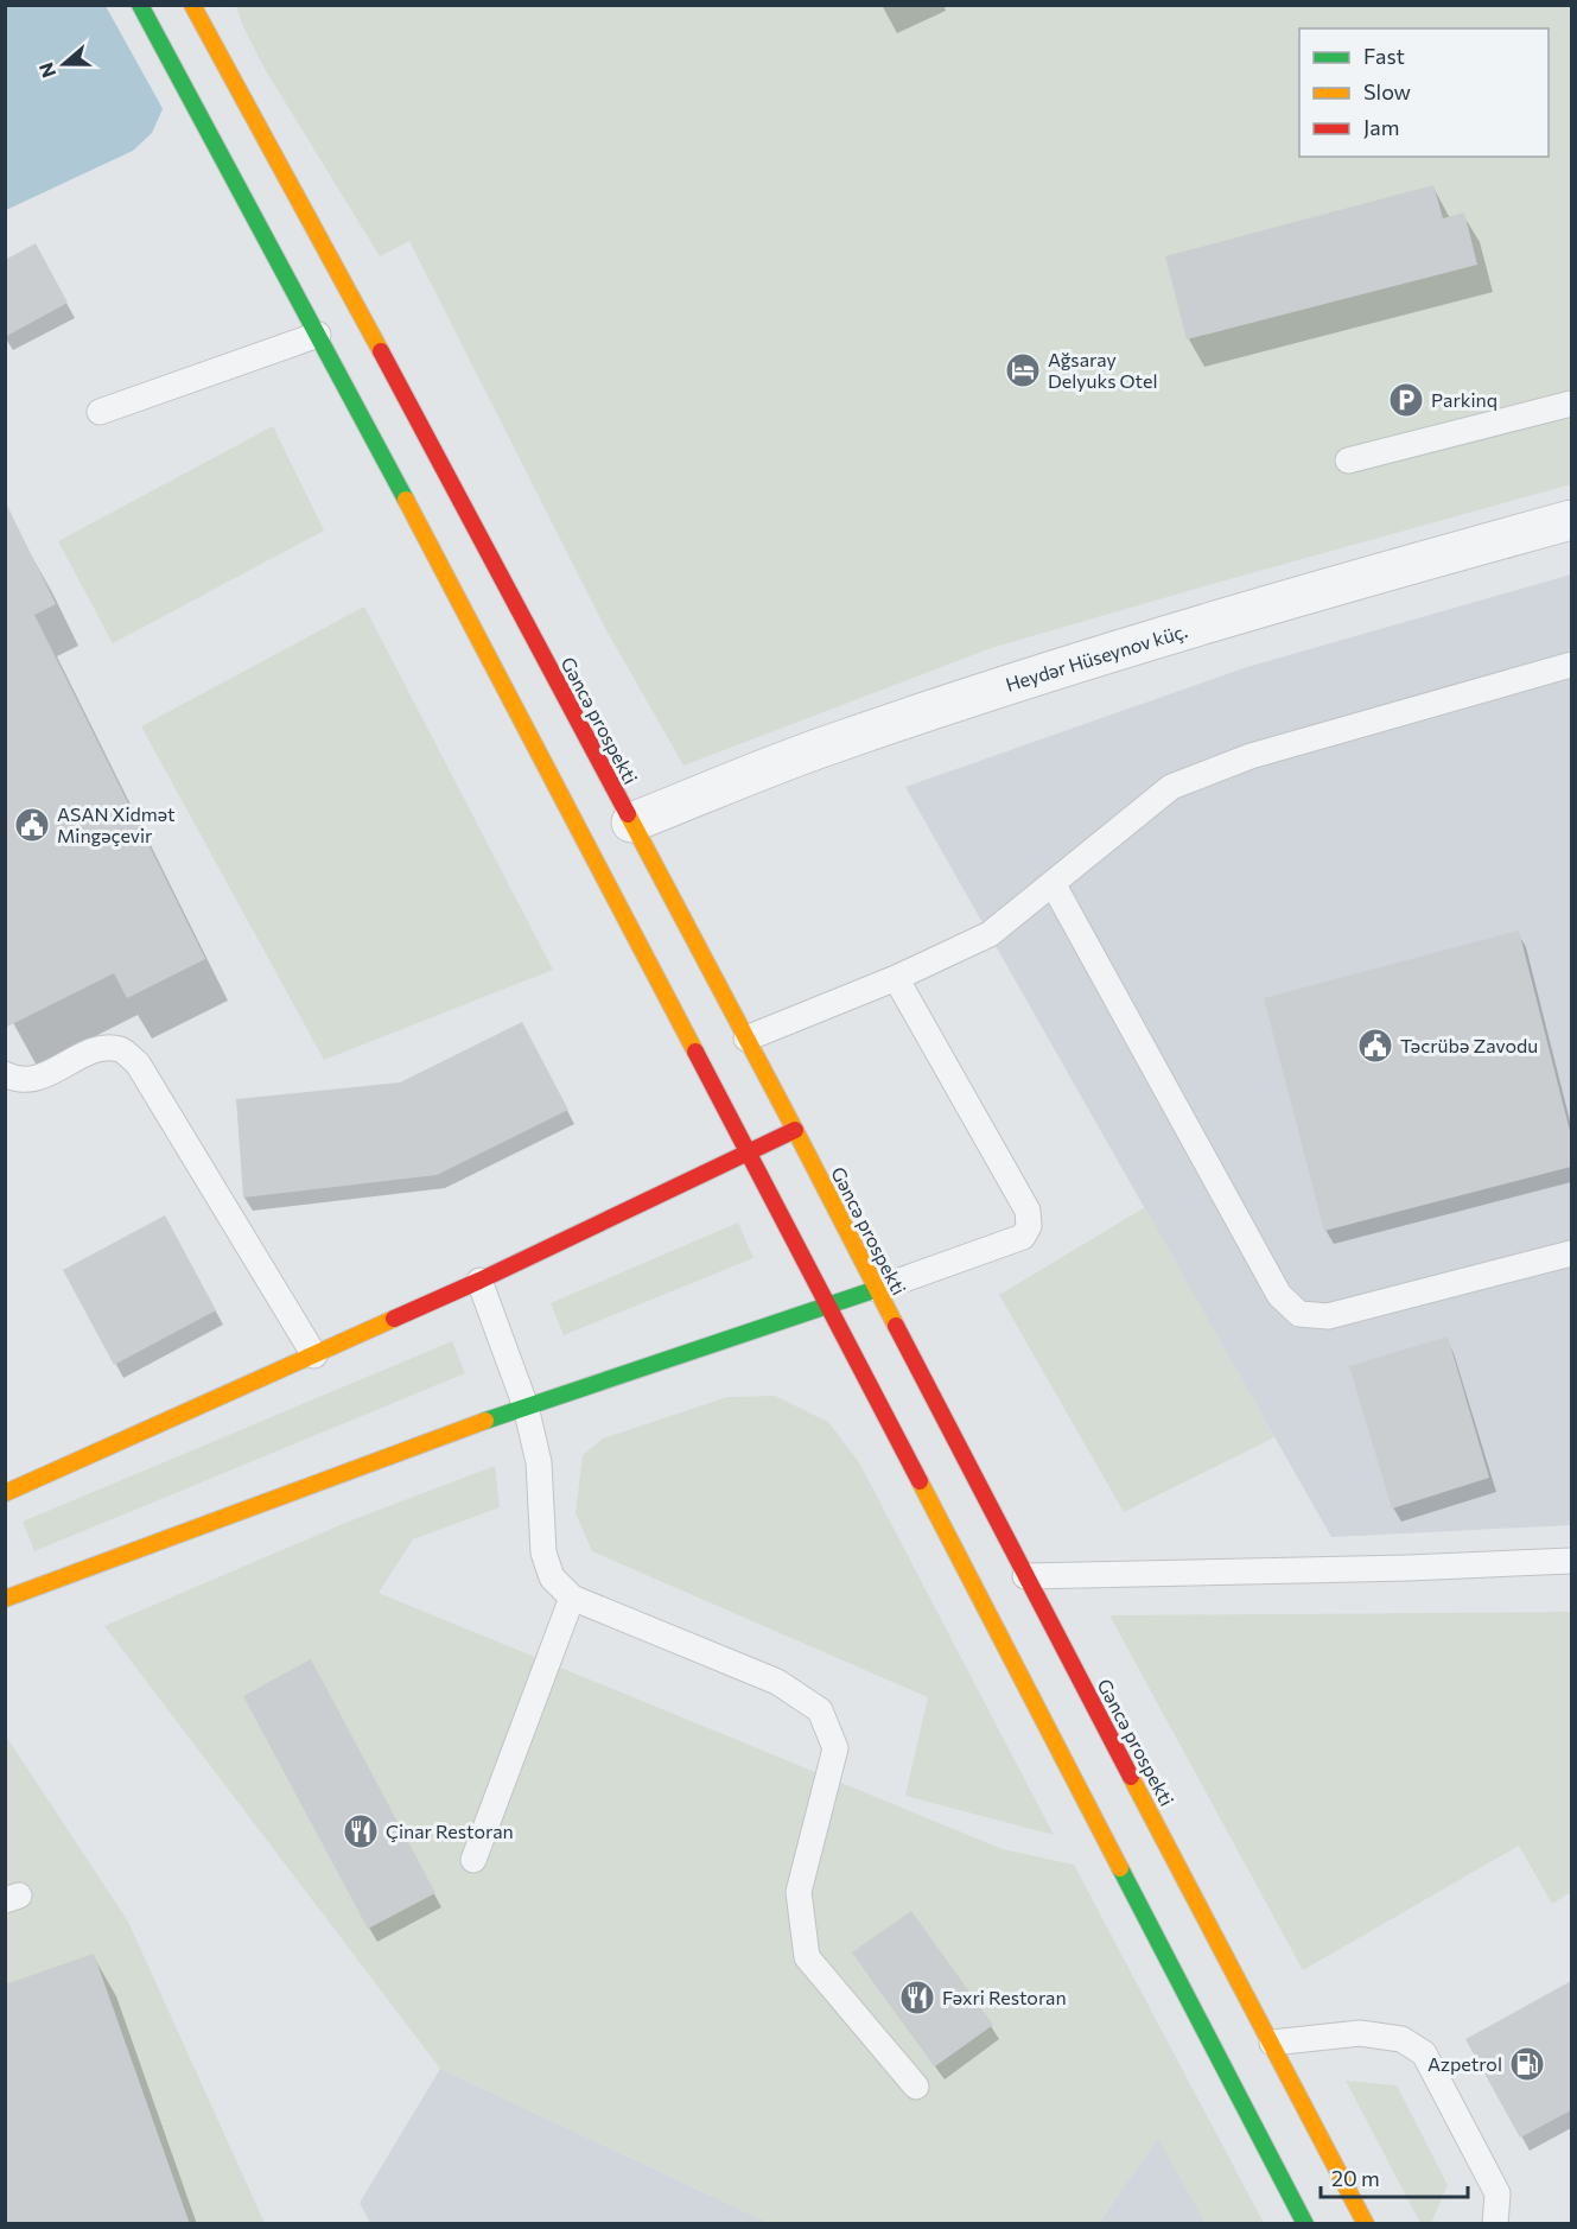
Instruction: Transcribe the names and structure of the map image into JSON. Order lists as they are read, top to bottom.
{
  "streets": {
    "main road": ["Gəncə prospekti"],
    "street": ["Heydər Hüseynov küç."]
  },
  "crossings": [
    ["Heydər Hüseynov küç.", "Gəncə prospekti"]
  ],
  "places": {
    "hotel": ["Ağsaray Delyuks Otel"],
    "parking": ["Parkinq"],
    "public building": ["ASAN Xidmət Mingəçevir", "Təcrübə Zavodu"],
    "restaurant": ["Çinar Restoran", "Fəxri Restoran"],
    "fuel station": ["Azpetrol"]
  },
  "legend": ["Fast", "Slow", "Jam"],
  "scale_bar": "20 m",
  "north": "left"
}
